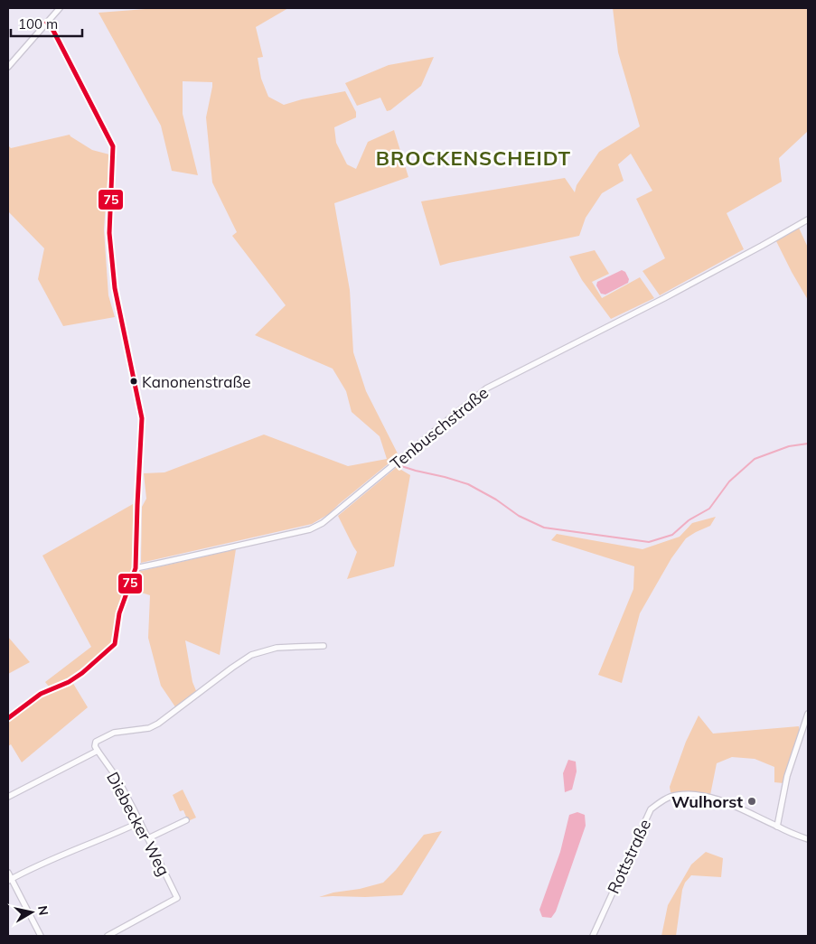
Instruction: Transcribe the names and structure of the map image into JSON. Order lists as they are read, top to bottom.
{
  "streets": {
    "street": ["Tenbuschstraße", "Diebecker Weg", "Rottstraße"]
  },
  "districts": ["BROCKENSCHEIDT"],
  "places": ["Kanonenstraße", "Wulhorst"],
  "lines": ["transit line 75"],
  "scale_bar": "100 m",
  "north": "right"
}
